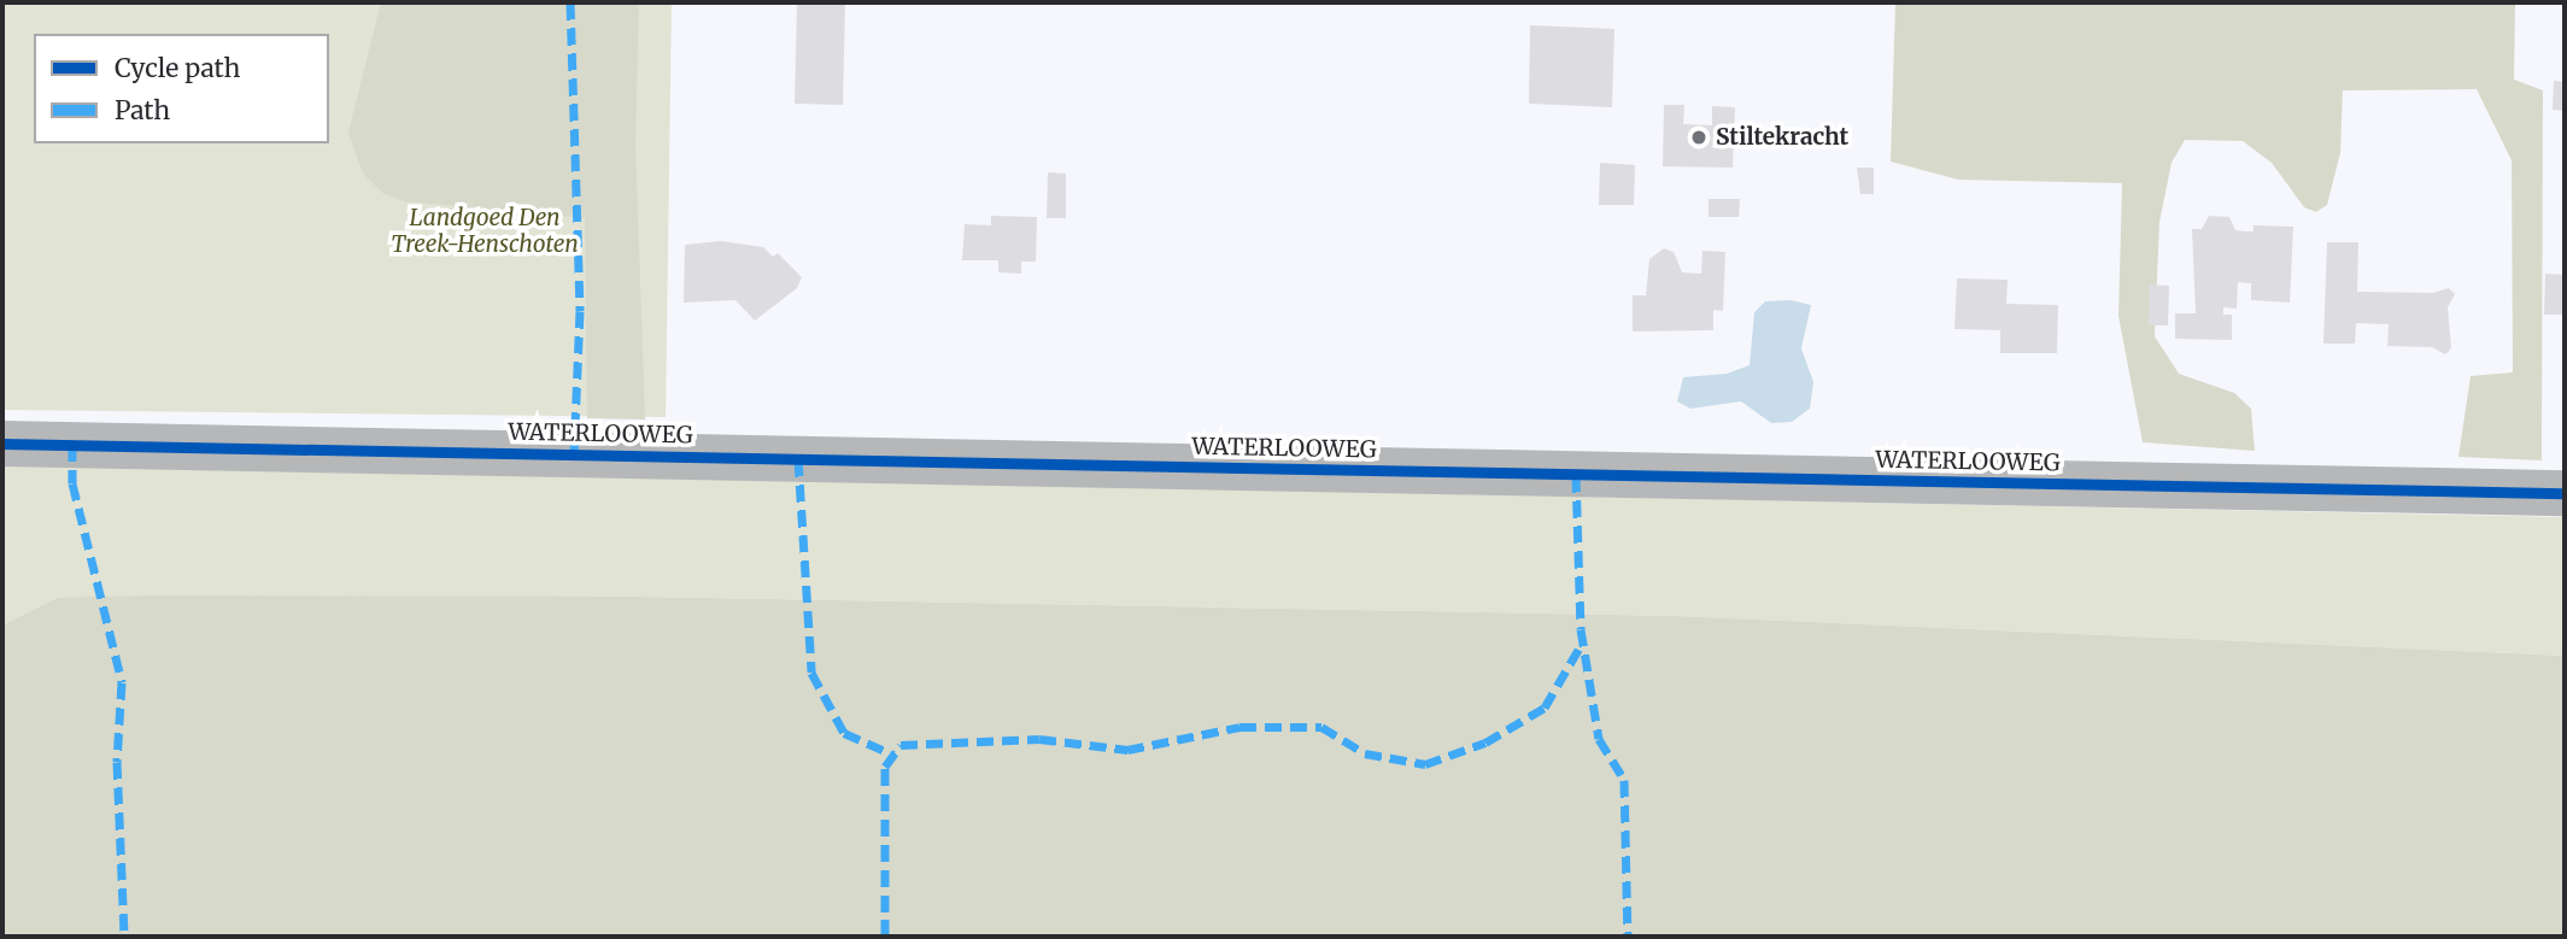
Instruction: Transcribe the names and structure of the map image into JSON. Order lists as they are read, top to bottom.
{
  "streets": {
    "street": ["WATERLOOWEG"]
  },
  "parks": ["Landgoed Den Treek-Henschoten"],
  "places": ["Stiltekracht"],
  "legend": ["Cycle path", "Path"]
}
